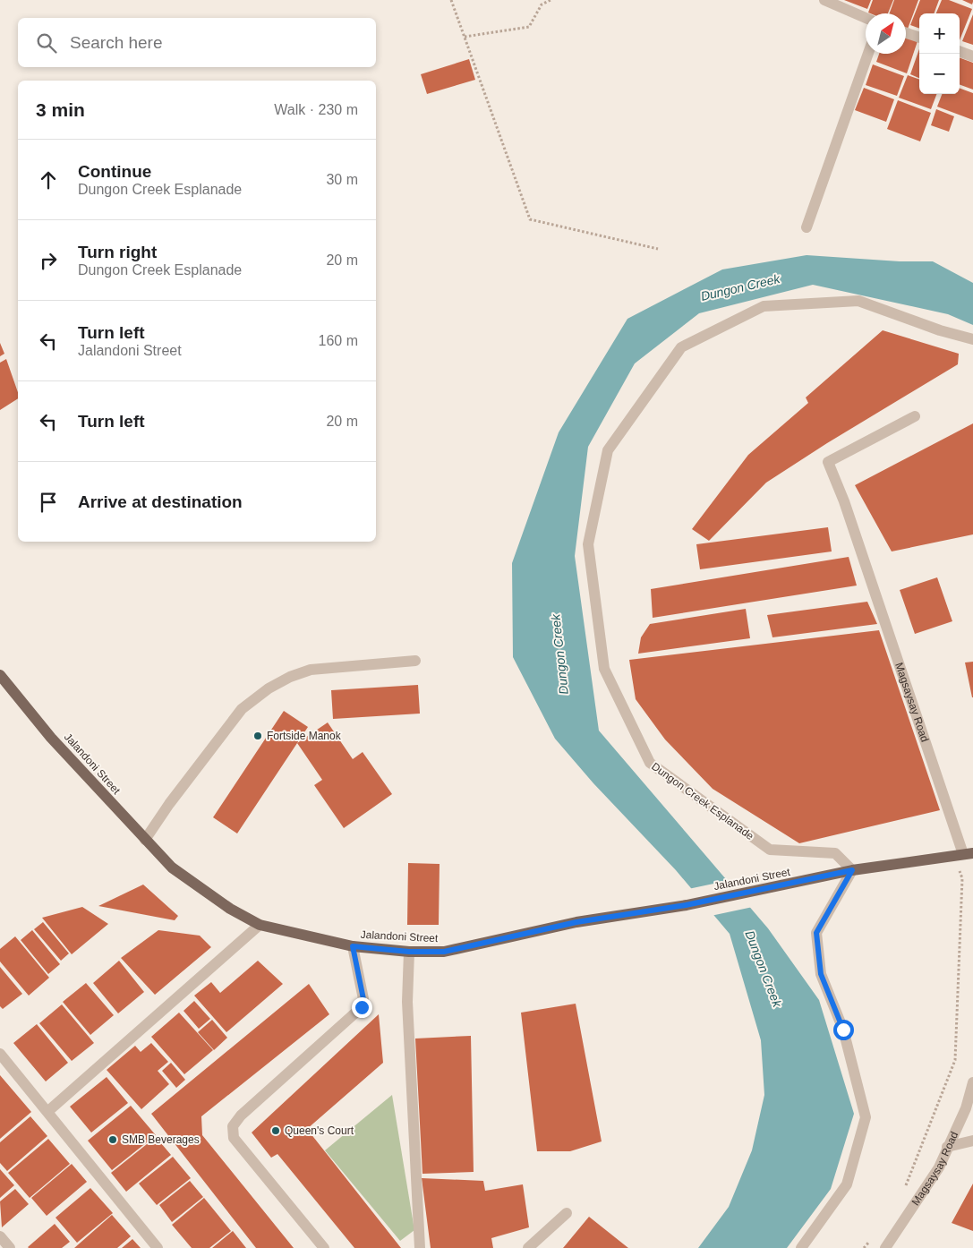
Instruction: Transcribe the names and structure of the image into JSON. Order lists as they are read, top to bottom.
{
  "streets": {
    "main road": ["Jalandoni Street"],
    "street": ["Magsaysay Road", "Dungon Creek Esplanade"]
  },
  "crossings": [
    ["Magsaysay Road", "Jalandoni Street"],
    ["Jalandoni Street", "Dungon Creek Esplanade"]
  ],
  "water": ["Dungon Creek"],
  "places": ["Fortside Manok", "Queen's Court", "SMB Beverages"],
  "north": "top right",
  "page": {
    "map_buttons": ["+", "−"],
    "search": "Search here",
    "heading": ["3 min", "Walk · 230 m"],
    "list": [
      ["Continue", "Dungon Creek Esplanade", "30 m"],
      ["Turn right", "Dungon Creek Esplanade", "20 m"],
      ["Turn left", "Jalandoni Street", "160 m"],
      ["Turn left", "20 m"],
      "Arrive at destination"
    ]
  }
}
